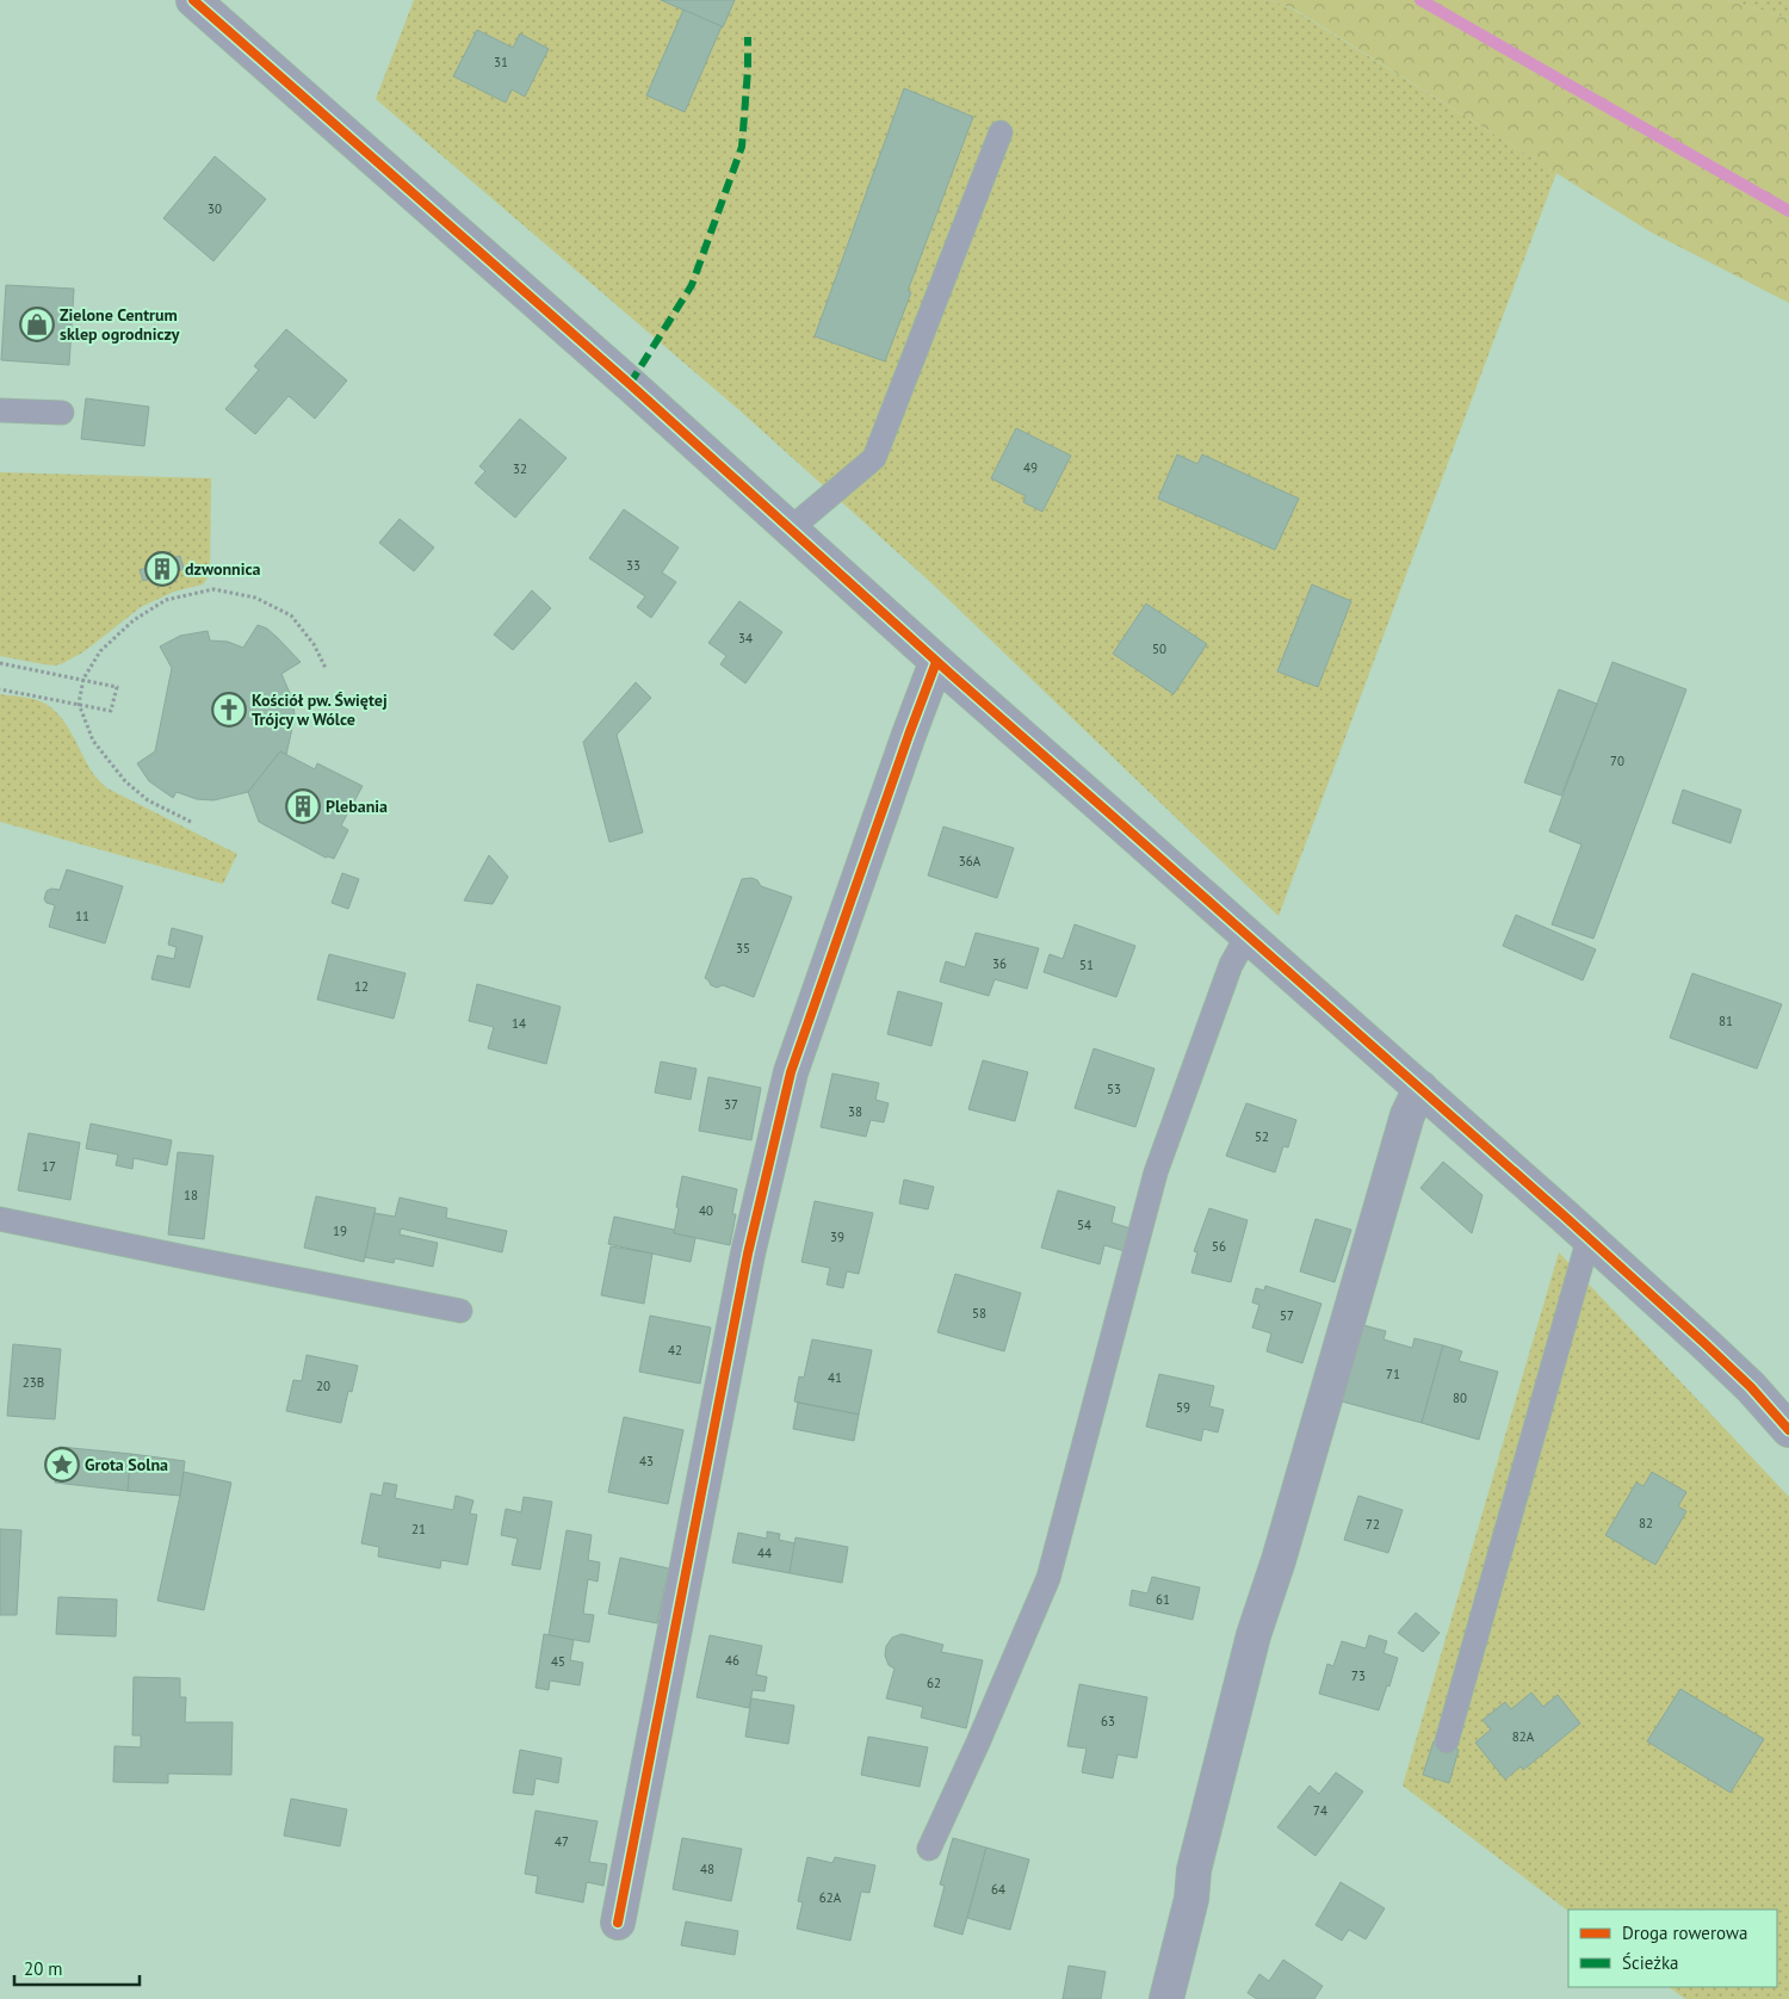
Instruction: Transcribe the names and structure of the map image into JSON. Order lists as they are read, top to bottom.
{
  "places": {
    "shop": ["Zielone Centrum sklep ogrodniczy"],
    "building": ["dzwonnica", "Plebania"],
    "church": ["Kościół pw. Świętej Trójcy w Wólce"],
    "place": ["Grota Solna"]
  },
  "house_numbers": [
    "31",
    "30",
    "49",
    "32",
    "33",
    "34",
    "50",
    "70",
    "36A",
    "11",
    "35",
    "36",
    "51",
    "12",
    "81",
    "14",
    "53",
    "37",
    "38",
    "52",
    "17",
    "18",
    "40",
    "54",
    "19",
    "39",
    "56",
    "58",
    "57",
    "42",
    "71",
    "41",
    "23B",
    "20",
    "80",
    "59",
    "43",
    "82",
    "72",
    "21",
    "44",
    "61",
    "46",
    "45",
    "73",
    "62",
    "63",
    "82A",
    "74",
    "47",
    "48",
    "64",
    "62A"
  ],
  "legend": ["Droga rowerowa", "Ścieżka"],
  "scale_bar": "20 m"
}
